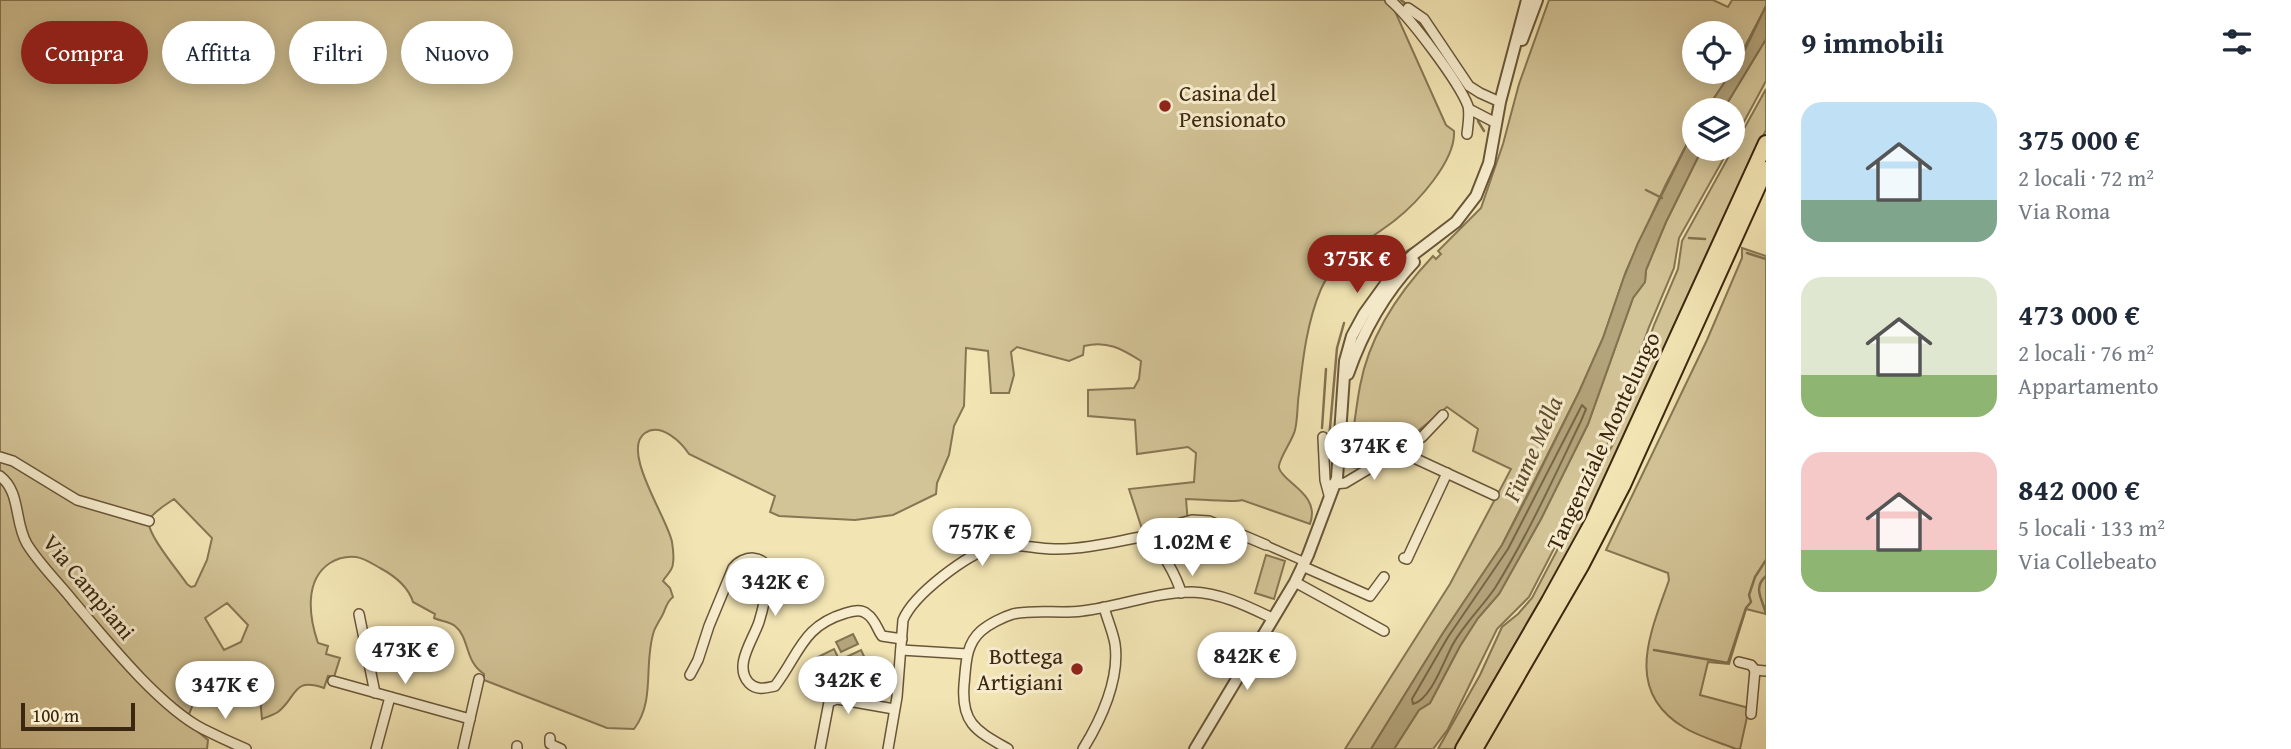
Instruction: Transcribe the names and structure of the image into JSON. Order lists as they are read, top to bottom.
{
  "streets": {
    "highway": ["Tangenziale Montelungo"],
    "street": ["Via Campiani"]
  },
  "water": ["Fiume Mella"],
  "places": ["Casina del Pensionato", "Bottega Artigiani"],
  "scale_bar": "100 m",
  "page": {
    "heading": "9 immobili",
    "chip": [
      "Compra",
      "Affitta",
      "Filtri",
      "Nuovo"
    ],
    "list": [
      {
        "name": "375 000 €",
        "note": "2 locali · 72 m² · Via Roma"
      },
      {
        "name": "473 000 €",
        "note": "2 locali · 76 m² · Appartamento"
      },
      {
        "name": "842 000 €",
        "note": "5 locali · 133 m² · Via Collebeato"
      }
    ],
    "price": [
      "375K €",
      "374K €",
      "757K €",
      "1.02M €",
      "342K €",
      "473K €",
      "842K €",
      "342K €",
      "347K €"
    ],
    "scale": "100 m"
  }
}
